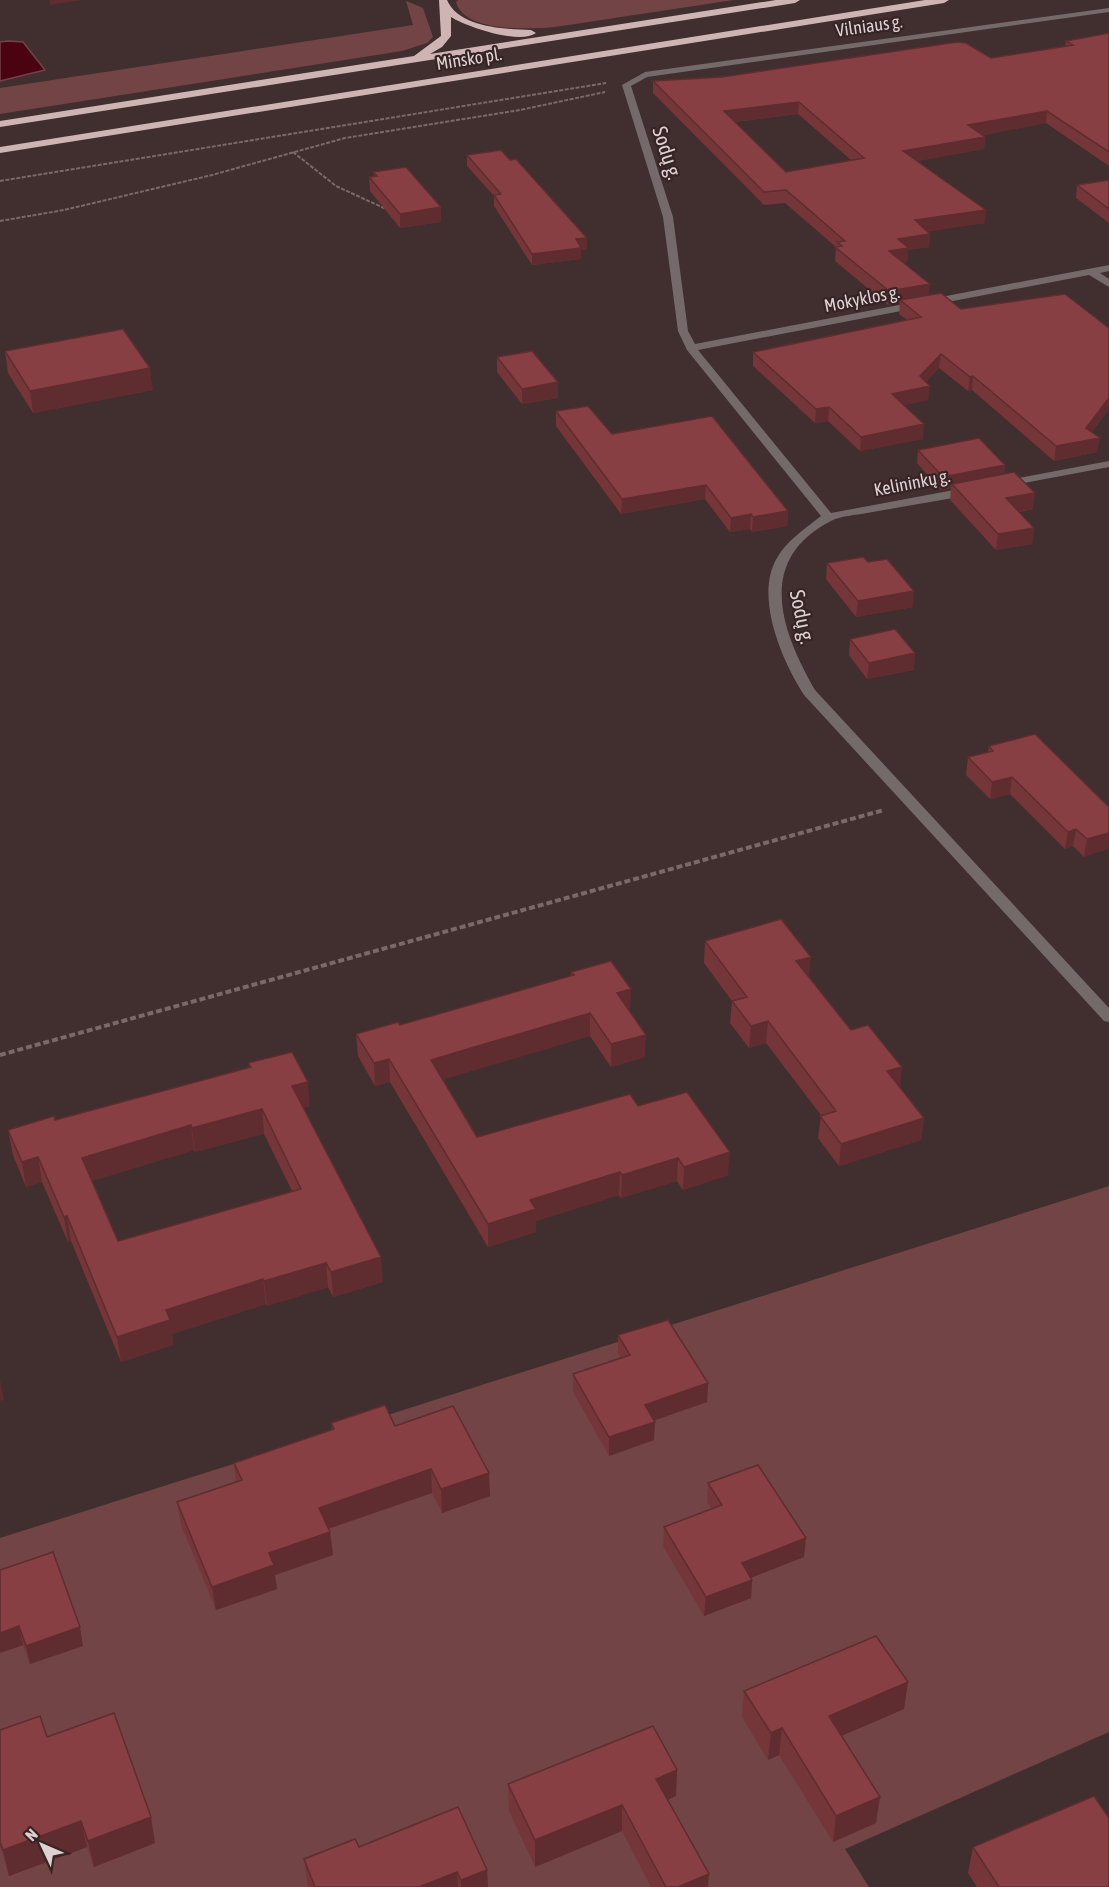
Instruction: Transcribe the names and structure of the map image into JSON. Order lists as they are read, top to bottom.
{
  "streets": {
    "highway": ["Minsko pl."],
    "street": [
      "Vilniaus g.",
      "Sodų g.",
      "Mokyklos g.",
      "Kelininkų g."
    ]
  },
  "crossings": [
    ["Vilniaus g.", "Sodų g."],
    ["Sodų g.", "Mokyklos g."],
    ["Sodų g.", "Kelininkų g."]
  ],
  "north": "top left"
}
